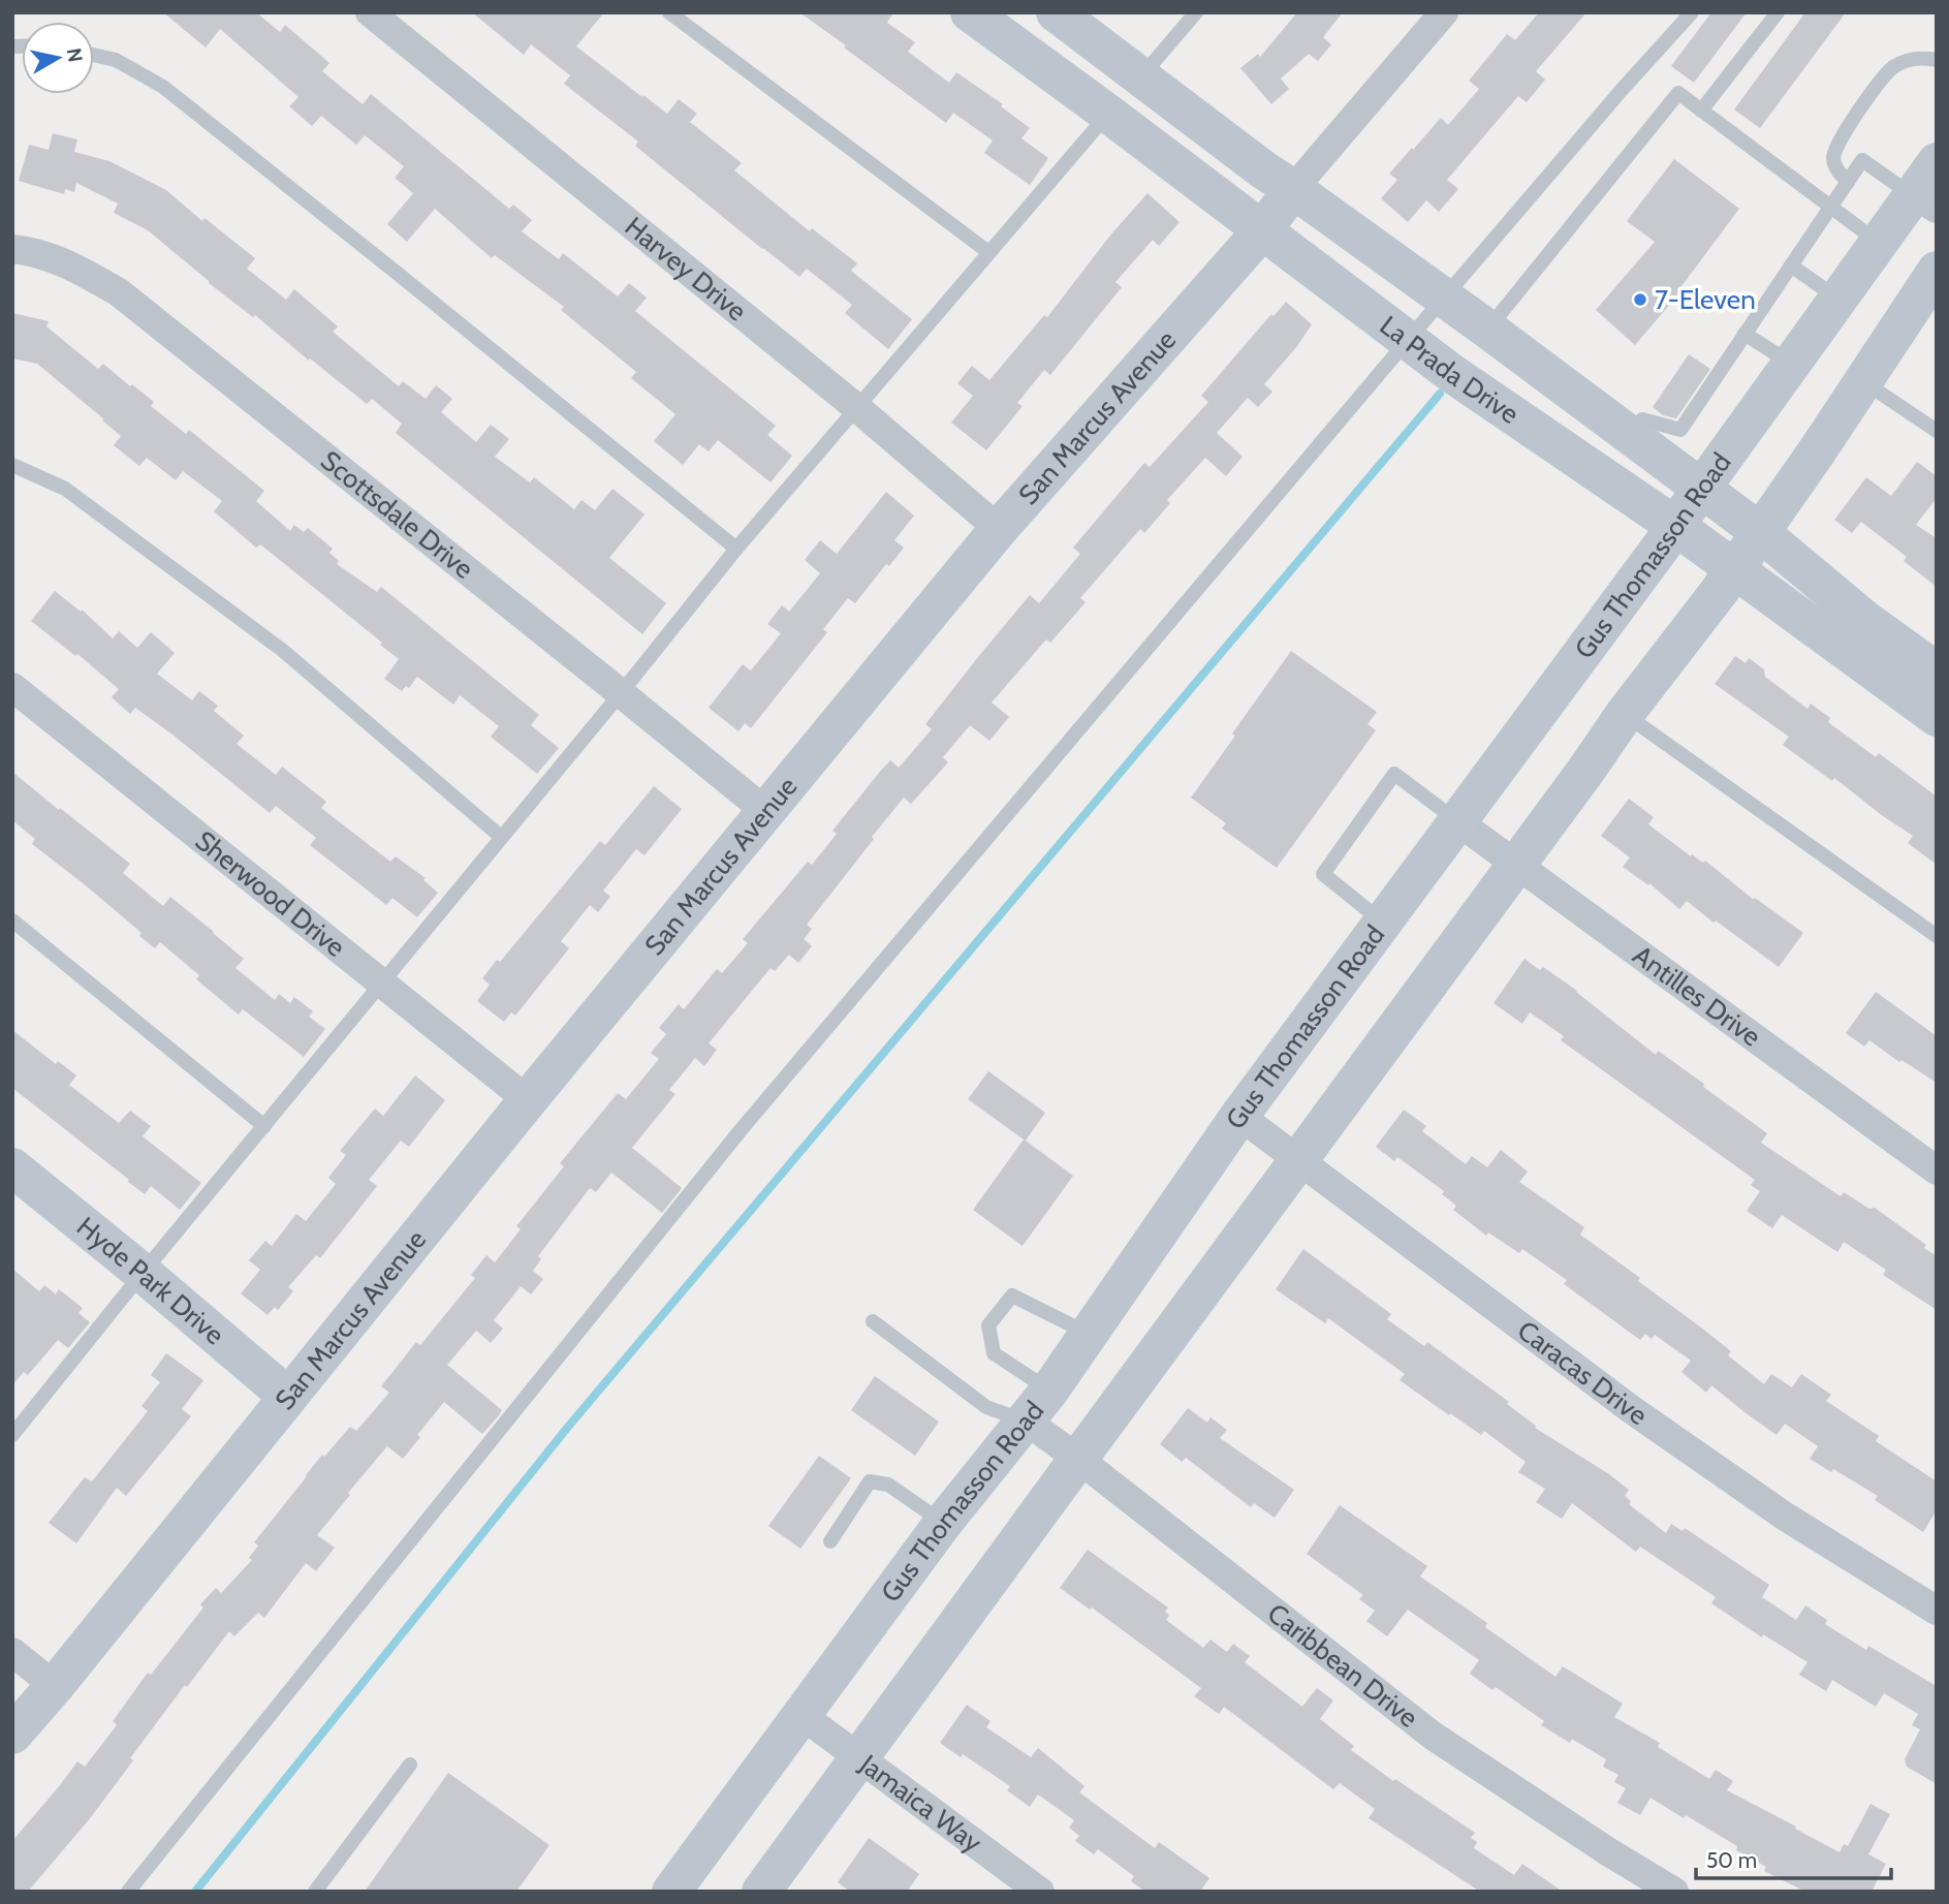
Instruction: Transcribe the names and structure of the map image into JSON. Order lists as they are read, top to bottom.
{
  "streets": {
    "main road": [
      "La Prada Drive",
      "San Marcus Avenue",
      "Gus Thomasson Road",
      "Hyde Park Drive"
    ],
    "street": [
      "Harvey Drive",
      "Scottsdale Drive",
      "Sherwood Drive",
      "Antilles Drive",
      "Caracas Drive",
      "Caribbean Drive",
      "Jamaica Way"
    ]
  },
  "crossings": [
    ["Harvey Drive", "San Marcus Avenue"],
    ["La Prada Drive", "San Marcus Avenue"],
    ["La Prada Drive", "Gus Thomasson Road"],
    ["San Marcus Avenue", "Scottsdale Drive"],
    ["San Marcus Avenue", "Sherwood Drive"],
    ["San Marcus Avenue", "Hyde Park Drive"],
    ["Gus Thomasson Road", "Antilles Drive"],
    ["Gus Thomasson Road", "Caracas Drive"],
    ["Gus Thomasson Road", "Caribbean Drive"],
    ["Gus Thomasson Road", "Jamaica Way"]
  ],
  "places": ["7-Eleven"],
  "scale_bar": "50 m",
  "north": "right"
}
